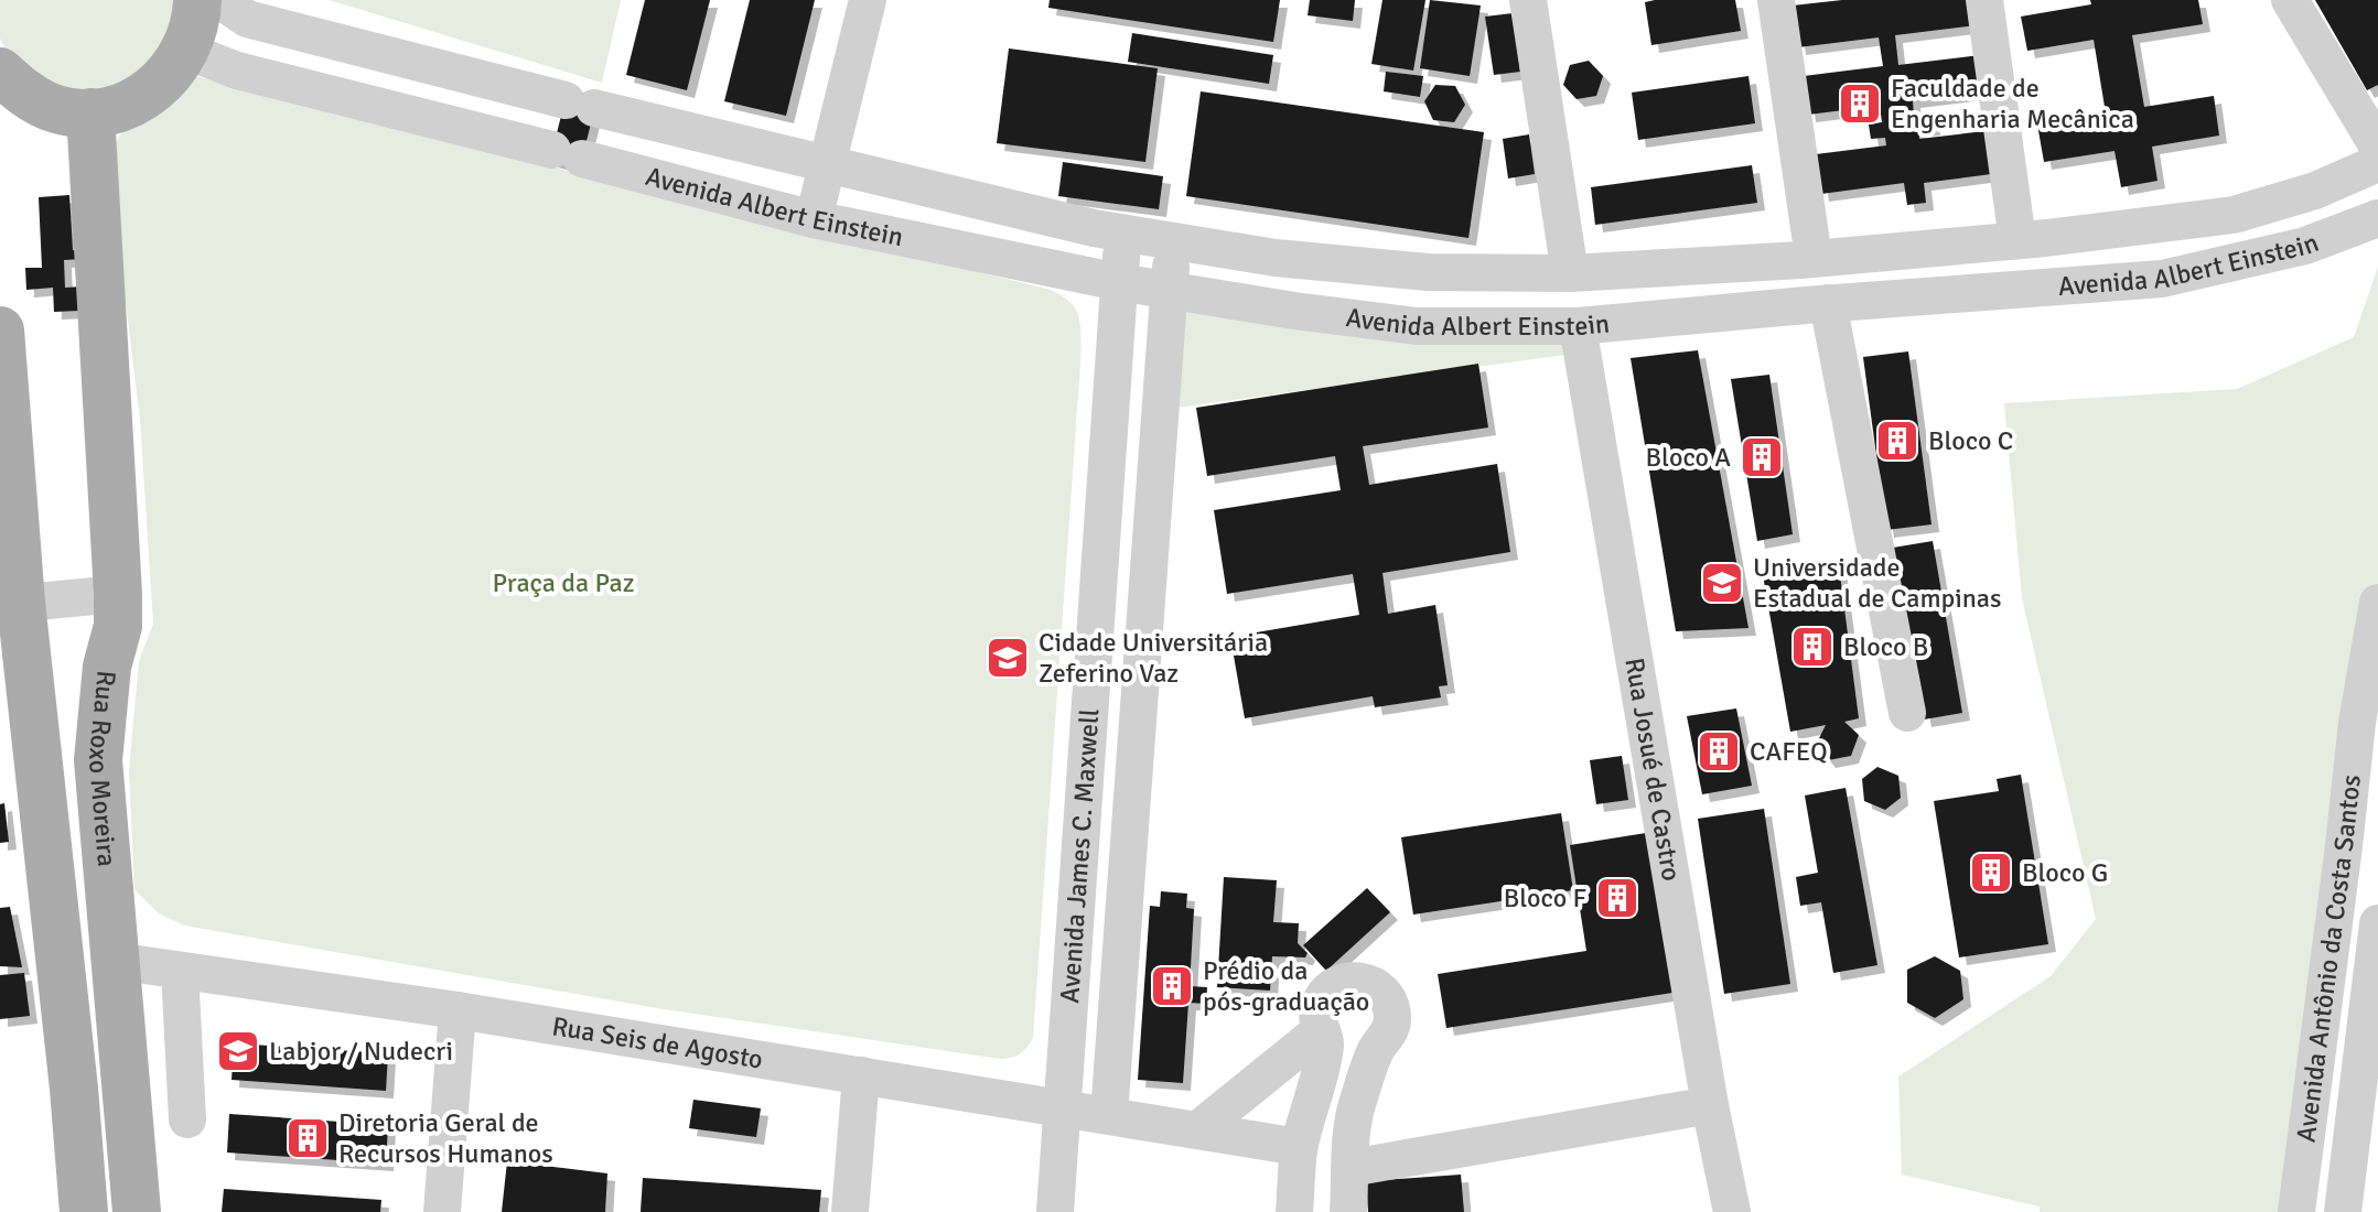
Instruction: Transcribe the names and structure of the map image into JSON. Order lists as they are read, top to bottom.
{
  "streets": {
    "main road": ["Rua Roxo Moreira"],
    "street": [
      "Avenida Albert Einstein",
      "Rua Josué de Castro",
      "Avenida James C. Maxwell",
      "Avenida Antônio da Costa Santos",
      "Rua Seis de Agosto"
    ]
  },
  "crossings": [
    ["Avenida Albert Einstein", "Rua Josué de Castro"],
    ["Avenida Albert Einstein", "Avenida James C. Maxwell"],
    ["Rua Roxo Moreira", "Rua Seis de Agosto"],
    ["Avenida James C. Maxwell", "Rua Seis de Agosto"]
  ],
  "parks": ["Praça da Paz"],
  "places": {
    "building": [
      "Faculdade de Engenharia Mecânica",
      "Bloco C",
      "Bloco A",
      "Bloco B",
      "CAFEQ",
      "Bloco G",
      "Bloco F",
      "Prédio da pós-graduação",
      "Diretoria Geral de Recursos Humanos"
    ],
    "school or university": ["Universidade Estadual de Campinas", "Cidade Universitária Zeferino Vaz", "Labjor / Nudecri"]
  }
}
